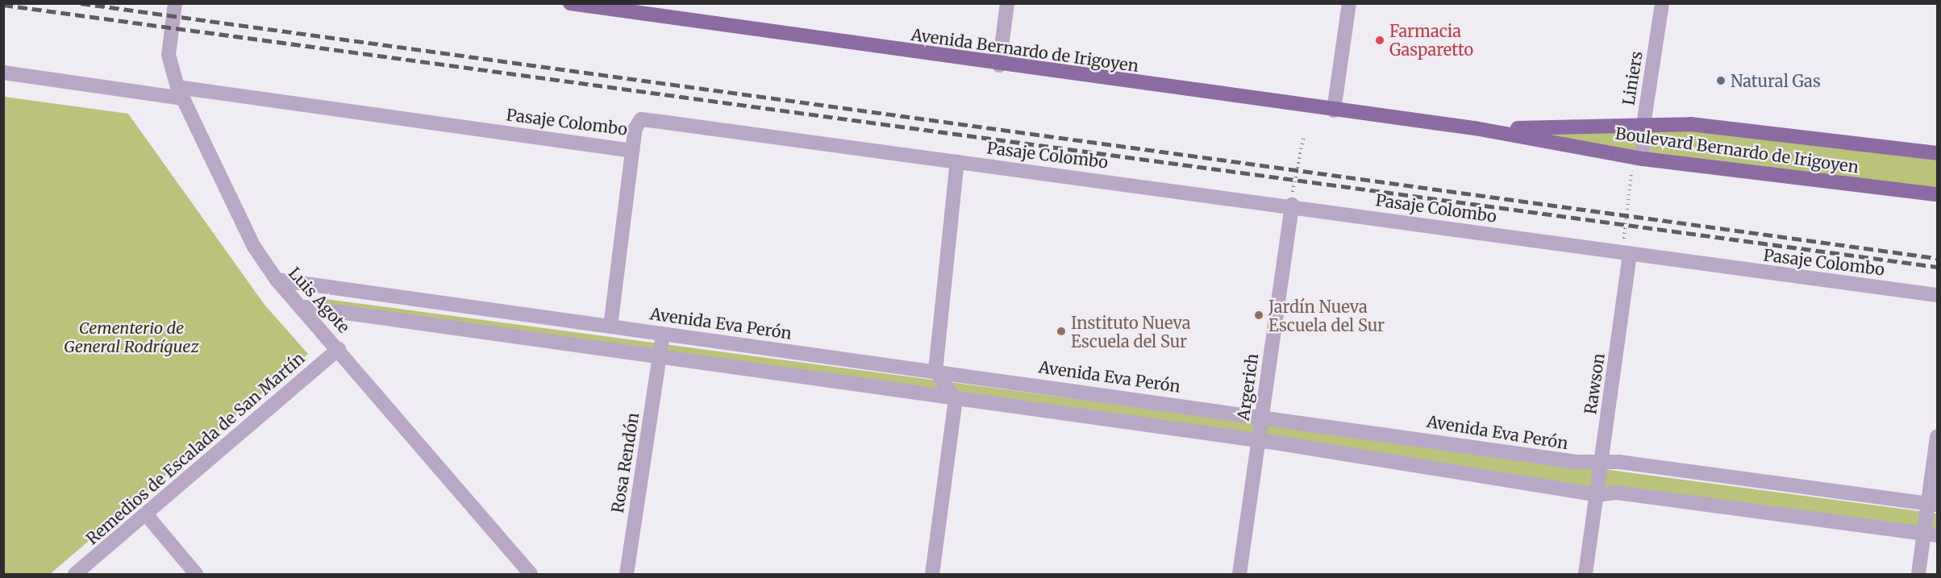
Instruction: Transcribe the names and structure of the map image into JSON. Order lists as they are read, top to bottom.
{
  "streets": {
    "main road": ["Avenida Bernardo de Irigoyen", "Boulevard Bernardo de Irigoyen"],
    "street": [
      "Liniers",
      "Pasaje Colombo",
      "Luis Agote",
      "Avenida Eva Perón",
      "Rawson",
      "Argerich",
      "Remedios de Escalada de San Martín",
      "Rosa Rendón"
    ]
  },
  "crossings": [
    ["Avenida Bernardo de Irigoyen", "Boulevard Bernardo de Irigoyen"],
    ["Liniers", "Boulevard Bernardo de Irigoyen"],
    ["Pasaje Colombo", "Luis Agote"],
    ["Pasaje Colombo", "Rawson"],
    ["Pasaje Colombo", "Argerich"],
    ["Luis Agote", "Avenida Eva Perón"],
    ["Luis Agote", "Remedios de Escalada de San Martín"],
    ["Avenida Eva Perón", "Rawson"],
    ["Avenida Eva Perón", "Argerich"],
    ["Avenida Eva Perón", "Rosa Rendón"]
  ],
  "parks": ["Cementerio de General Rodríguez"],
  "places": [
    "Farmacia Gasparetto",
    "Natural Gas",
    "Jardín Nueva Escuela del Sur",
    "Instituto Nueva Escuela del Sur"
  ]
}
